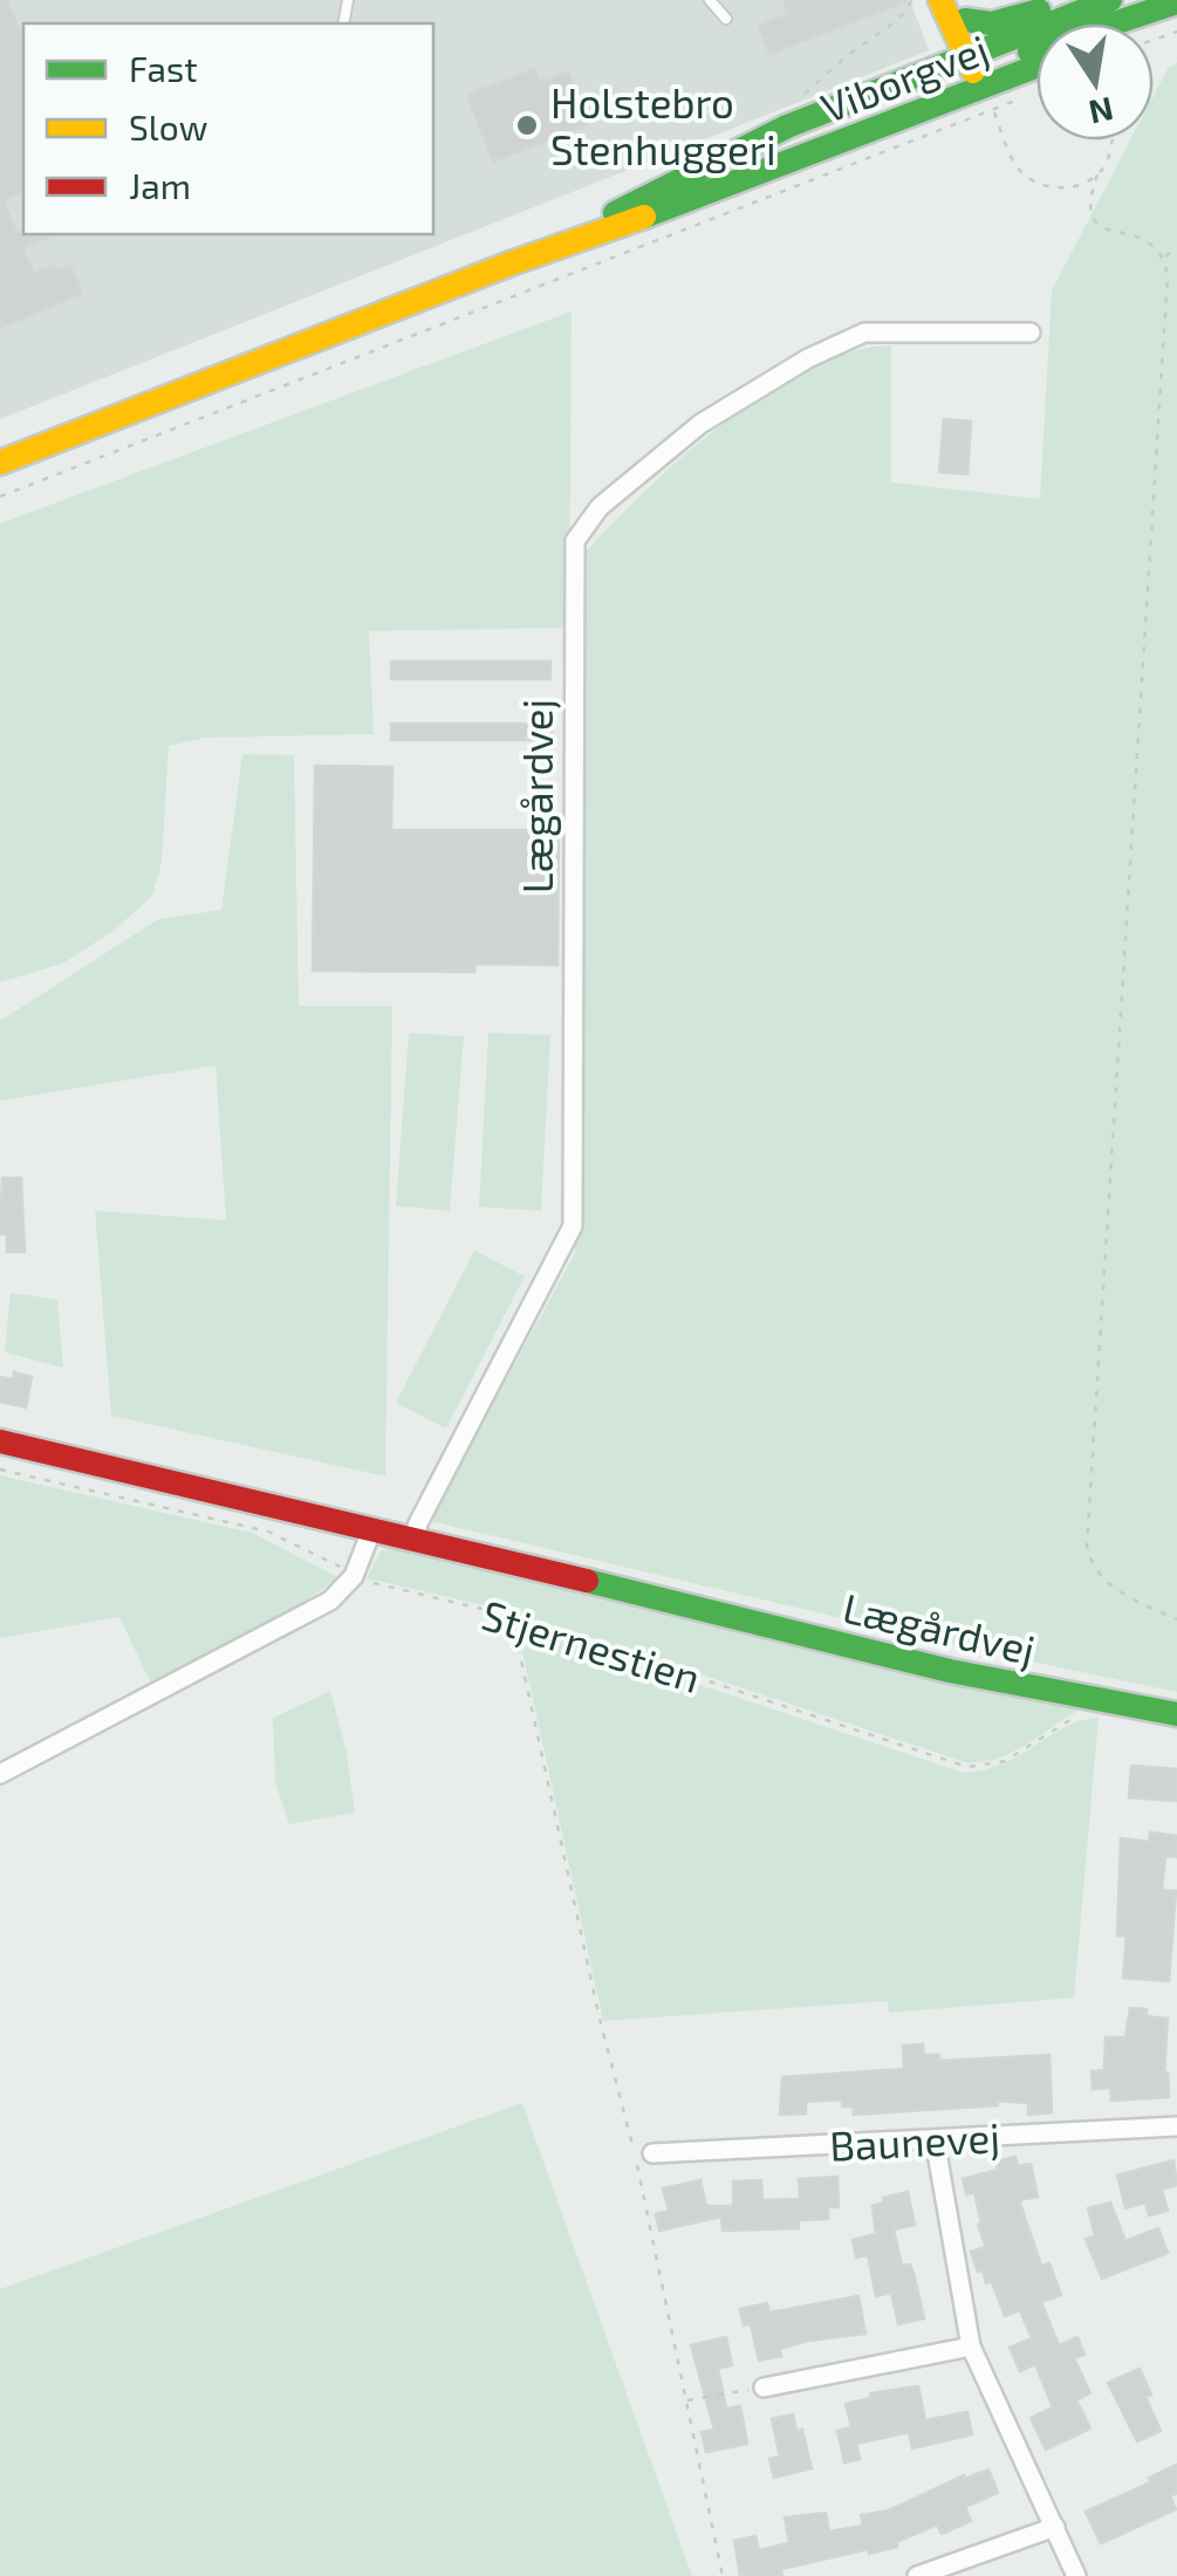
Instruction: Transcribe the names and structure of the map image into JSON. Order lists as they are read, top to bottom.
{
  "streets": {
    "main road": ["Viborgvej", "Lægårdvej"],
    "street": ["Baunevej"],
    "path": ["Stjernestien"]
  },
  "places": ["Holstebro Stenhuggeri"],
  "legend": ["Fast", "Slow", "Jam"],
  "north": "bottom"
}
